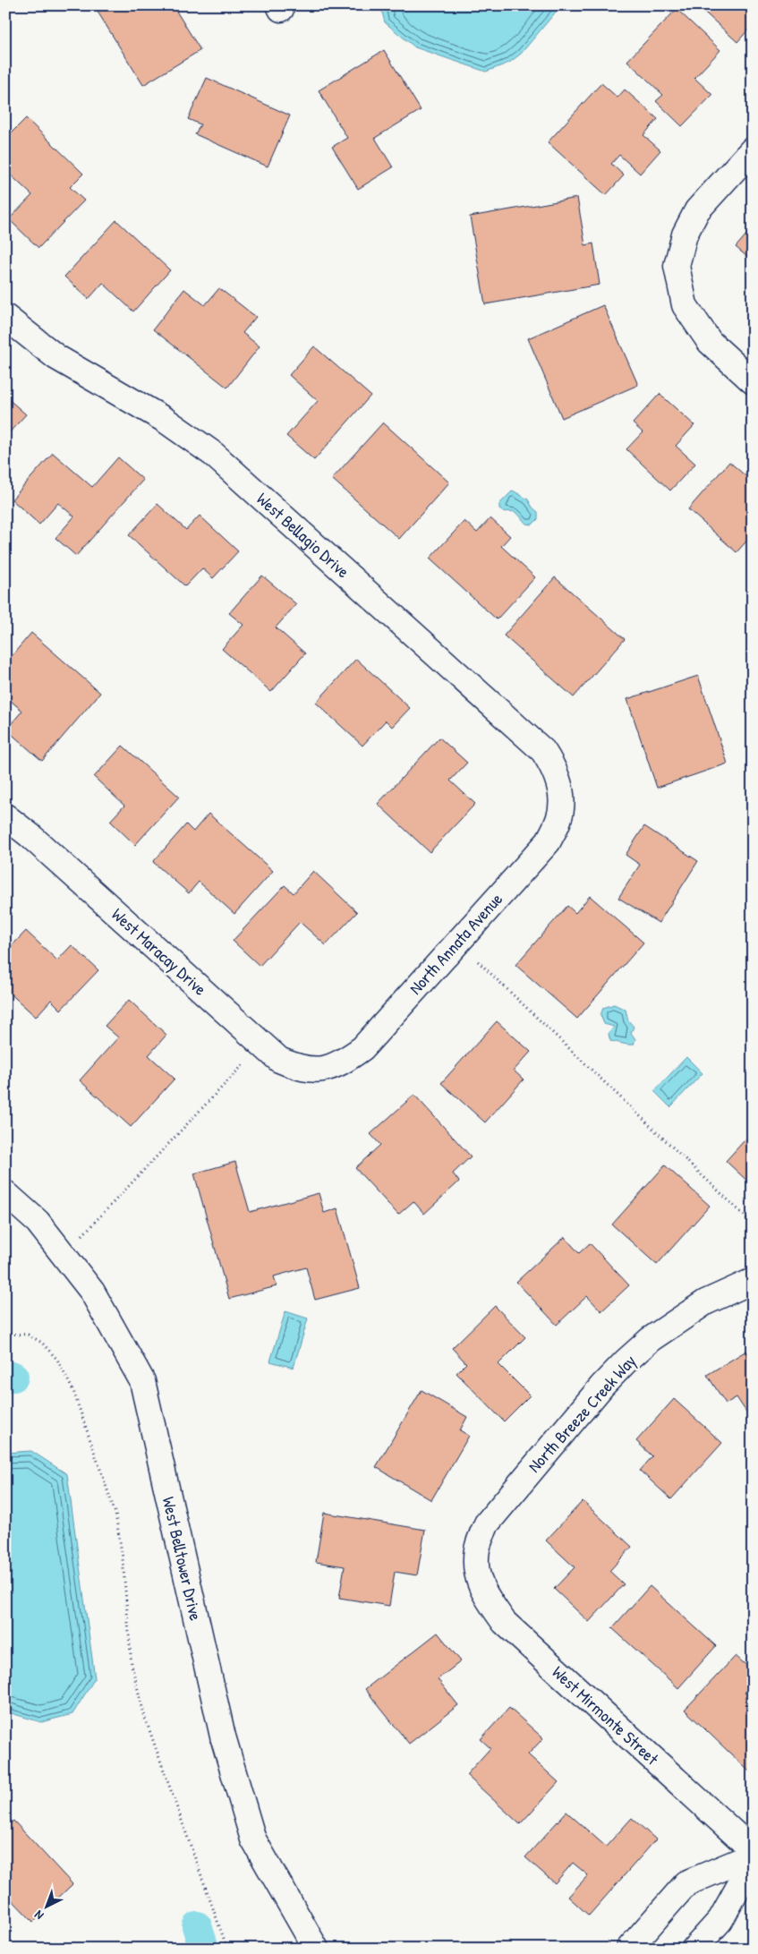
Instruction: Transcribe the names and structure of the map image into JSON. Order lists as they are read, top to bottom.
{
  "streets": {
    "street": [
      "West Bellagio Drive",
      "North Annata Avenue",
      "West Maracay Drive",
      "North Breeze Creek Way",
      "West Belltower Drive",
      "West Mirmonte Street"
    ]
  },
  "crossings": [
    ["West Bellagio Drive", "North Annata Avenue"],
    ["North Annata Avenue", "West Maracay Drive"],
    ["North Breeze Creek Way", "West Mirmonte Street"]
  ],
  "north": "bottom left"
}
